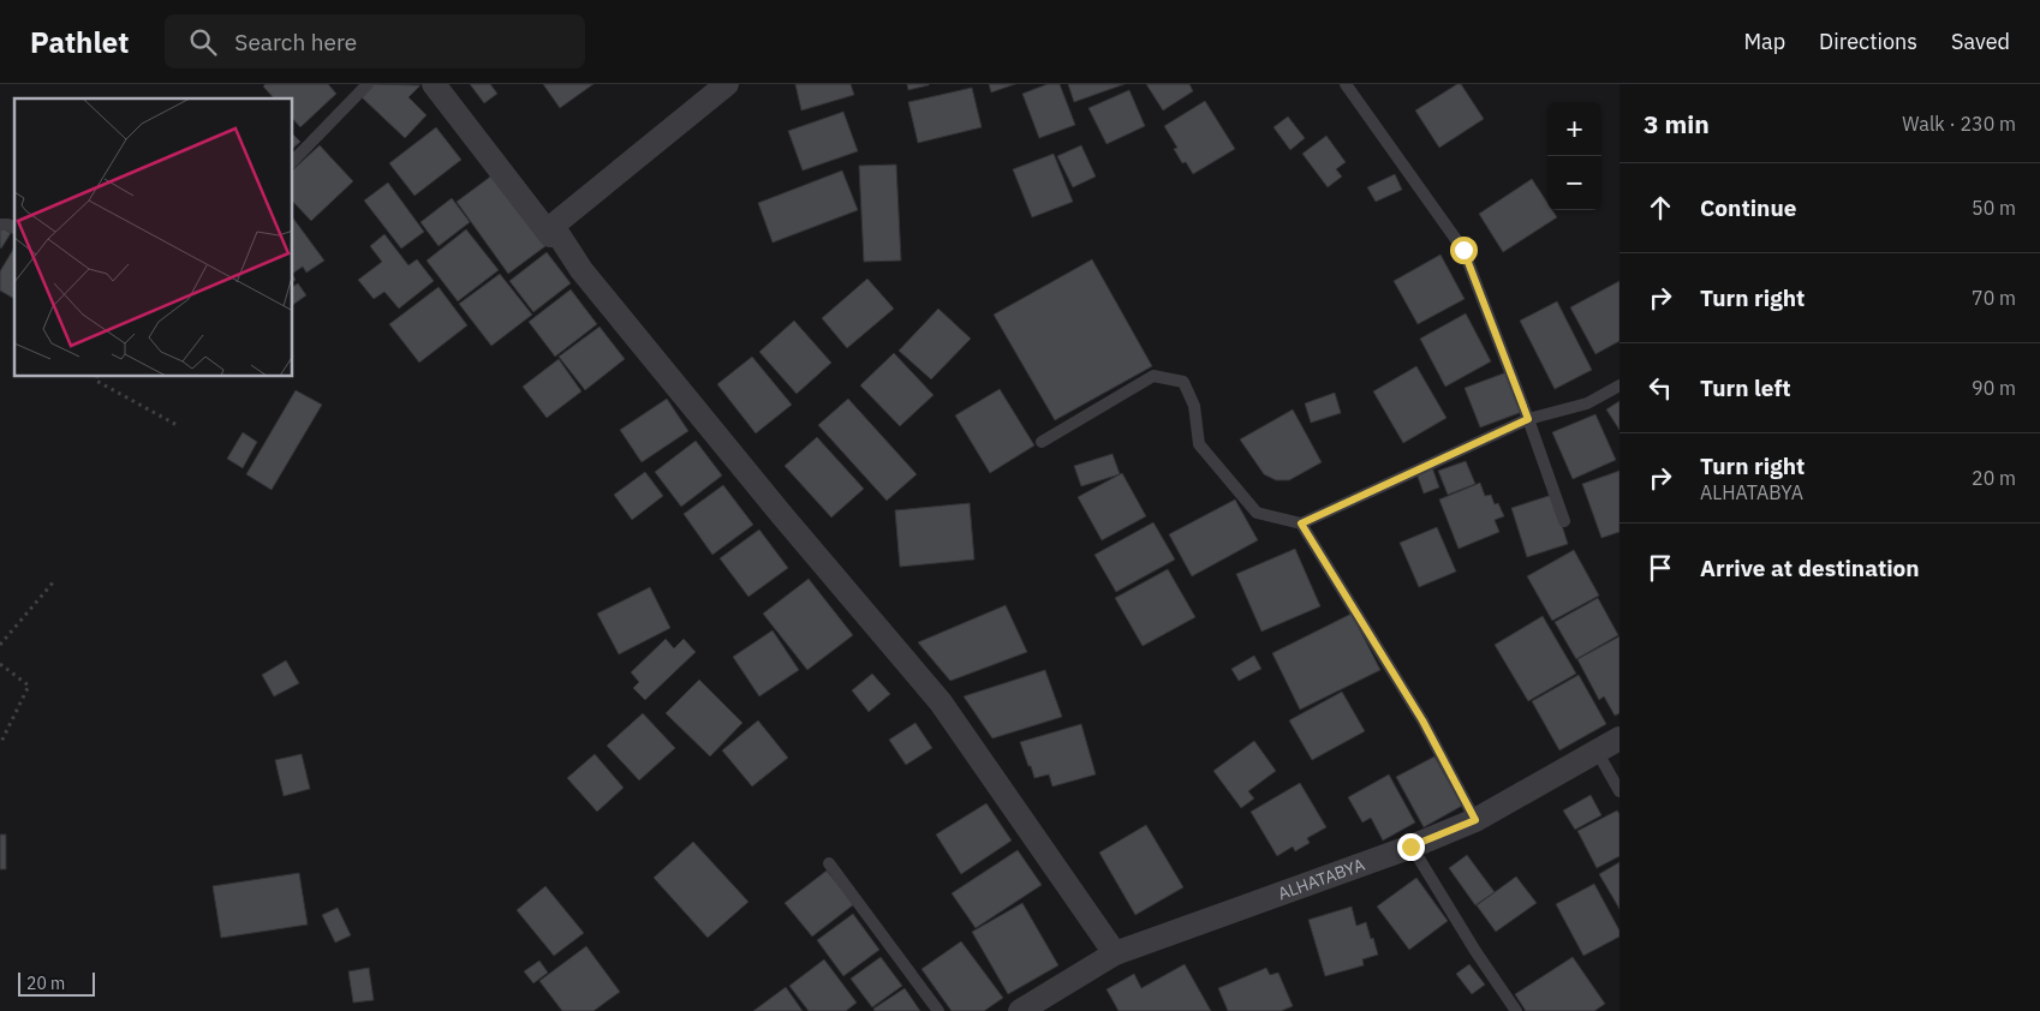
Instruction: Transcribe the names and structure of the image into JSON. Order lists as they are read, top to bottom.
{
  "streets": {
    "street": ["ALHATABYA"]
  },
  "scale_bar": "20 m",
  "page": {
    "header": "Pathlet",
    "search": "Search here",
    "nav": ["Map", "Directions", "Saved"],
    "heading": ["3 min", "Walk · 230 m"],
    "map_buttons": ["+", "−"],
    "list": [
      ["Continue", "50 m"],
      ["Turn right", "70 m"],
      ["Turn left", "90 m"],
      ["Turn right", "ALHATABYA", "20 m"],
      "Arrive at destination"
    ],
    "scale": "20 m"
  }
}
